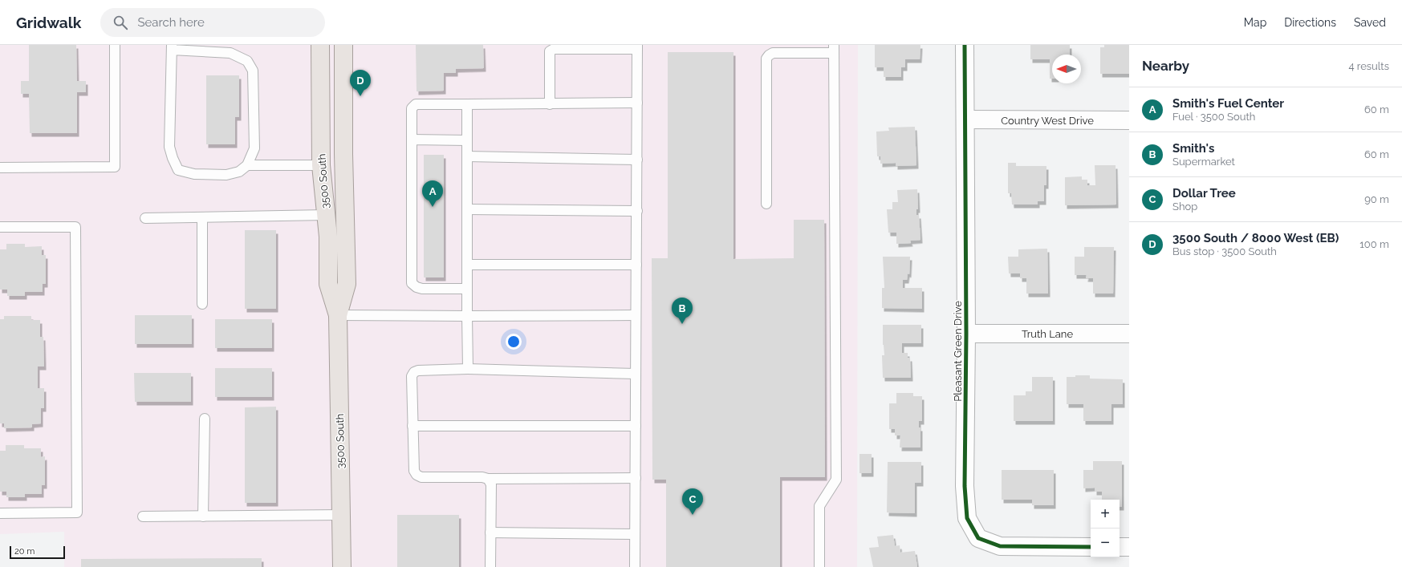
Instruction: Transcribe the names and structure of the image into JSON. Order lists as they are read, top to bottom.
{
  "streets": {
    "main road": ["3500 South"],
    "street": ["Country West Drive", "Truth Lane", "Pleasant Green Drive"]
  },
  "crossings": [
    ["Country West Drive", "Pleasant Green Drive"],
    ["Truth Lane", "Pleasant Green Drive"]
  ],
  "scale_bar": "20 m",
  "north": "left",
  "page": {
    "header": "Gridwalk",
    "search": "Search here",
    "nav": ["Map", "Directions", "Saved"],
    "heading": ["Nearby", "4 results"],
    "pins": [
      "D",
      "A",
      "B",
      "C"
    ],
    "list": [
      {
        "mark": "A",
        "name": "Smith's Fuel Center",
        "note": "Fuel · 3500 South",
        "value": "60 m"
      },
      {
        "mark": "B",
        "name": "Smith's",
        "note": "Supermarket",
        "value": "60 m"
      },
      {
        "mark": "C",
        "name": "Dollar Tree",
        "note": "Shop",
        "value": "90 m"
      },
      {
        "mark": "D",
        "name": "3500 South / 8000 West (EB)",
        "note": "Bus stop · 3500 South",
        "value": "100 m"
      }
    ],
    "map_buttons": ["+", "−"],
    "scale": "20 m"
  }
}
